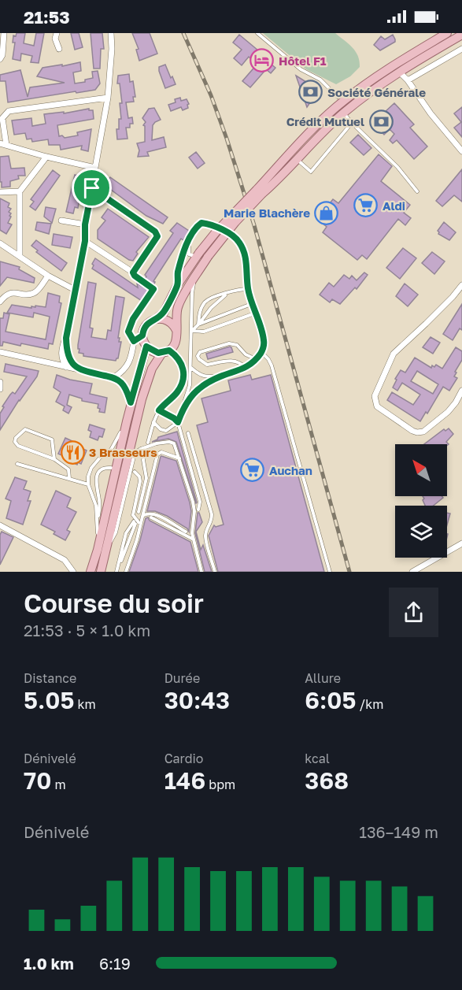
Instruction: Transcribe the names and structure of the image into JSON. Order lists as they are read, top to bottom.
{
  "places": {
    "hotel": ["Hôtel F1"],
    "bank": ["Société Générale", "Crédit Mutuel"],
    "supermarket": ["Aldi", "Auchan"],
    "shop": ["Marie Blachère"],
    "restaurant": ["3 Brasseurs"]
  },
  "north": "top left",
  "page": {
    "status": "21:53",
    "heading": ["Course du soir", "21:53 · 5 × 1.0 km"],
    "stats": [
      ["Distance", "5.05 km"],
      ["Durée", "30:43"],
      ["Allure", "6:05 /km"],
      ["Dénivelé", "70 m"],
      ["Cardio", "146 bpm"],
      ["kcal", "368"]
    ],
    "chart": ["Dénivelé", "136–149 m"],
    "list": [
      {
        "name": "1.0 km",
        "note": "6:19"
      }
    ]
  }
}
